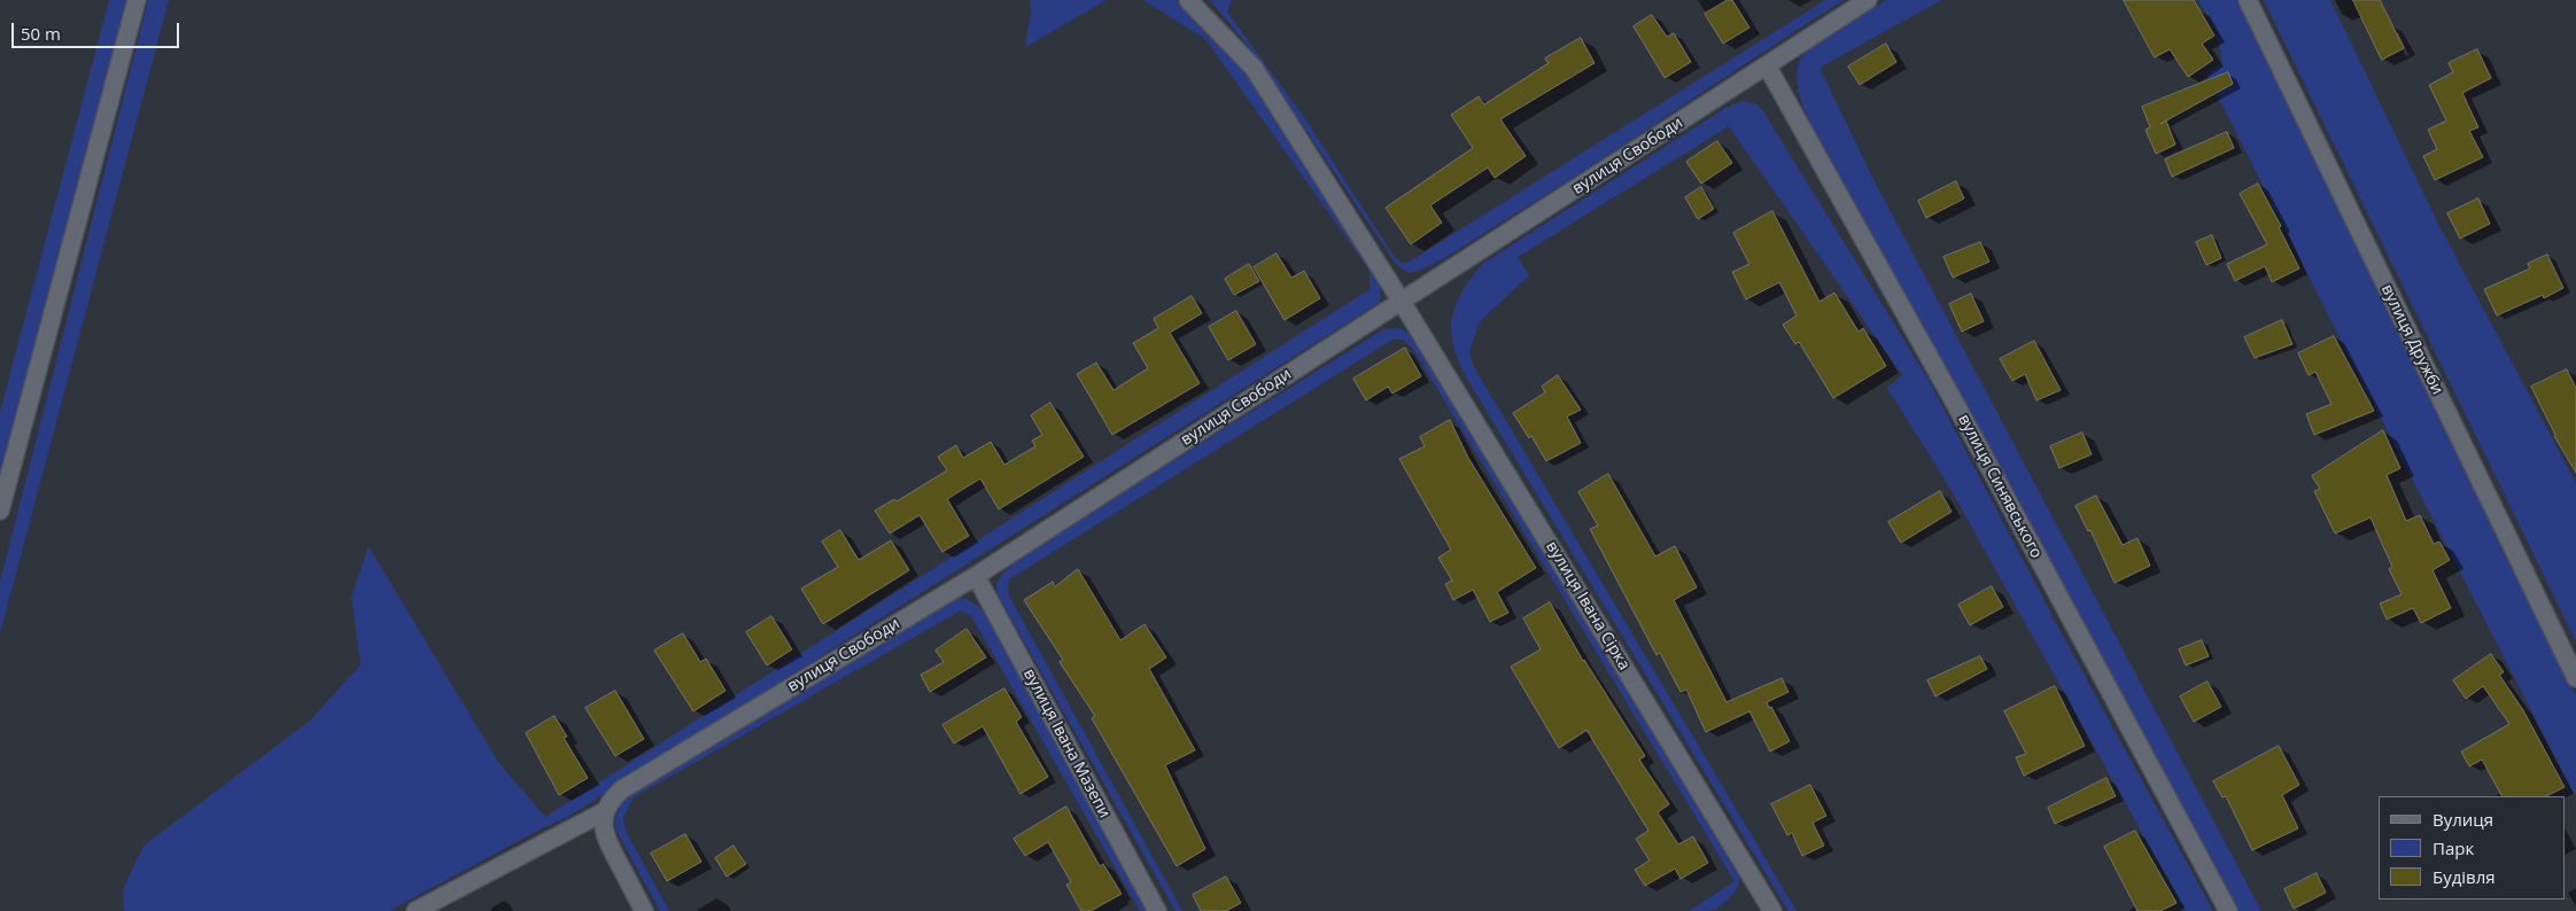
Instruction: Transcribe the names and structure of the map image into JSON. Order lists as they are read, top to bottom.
{
  "streets": {
    "street": [
      "вулиця Свободи",
      "вулиця Дружби",
      "вулиця Синявського",
      "вулиця Івана Сірка",
      "вулиця Івана Мазепи"
    ]
  },
  "crossings": [
    ["вулиця Свободи", "вулиця Синявського"],
    ["вулиця Свободи", "вулиця Івана Сірка"],
    ["вулиця Свободи", "вулиця Івана Мазепи"]
  ],
  "legend": ["Вулиця", "Парк", "Будівля"],
  "scale_bar": "50 m"
}
